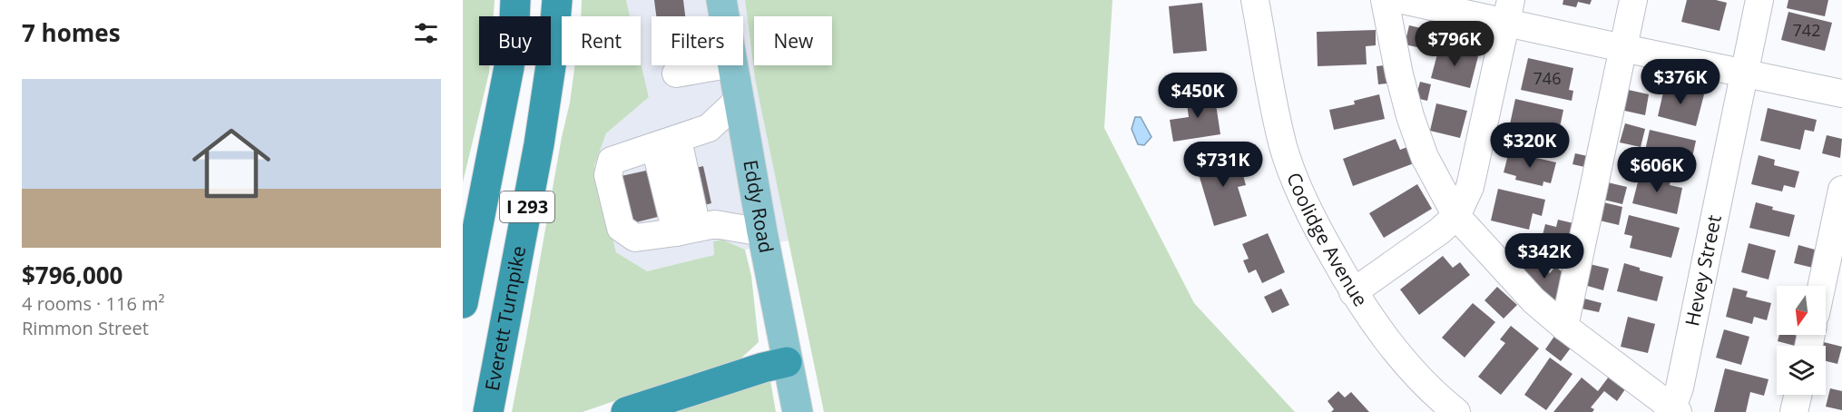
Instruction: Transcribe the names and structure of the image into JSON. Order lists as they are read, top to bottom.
{
  "streets": {
    "highway": ["I 293", "Everett Turnpike"],
    "main road": ["Eddy Road"],
    "street": ["Coolidge Avenue", "Hevey Street"]
  },
  "house_numbers": ["742", "746"],
  "north": "bottom",
  "page": {
    "heading": "7 homes",
    "chip": [
      "Buy",
      "Rent",
      "Filters",
      "New"
    ],
    "price": [
      "$796K",
      "$376K",
      "$450K",
      "$320K",
      "$731K",
      "$606K",
      "$342K"
    ],
    "list": [
      {
        "name": "$796,000",
        "note": "4 rooms · 116 m² · Rimmon Street"
      }
    ]
  }
}
